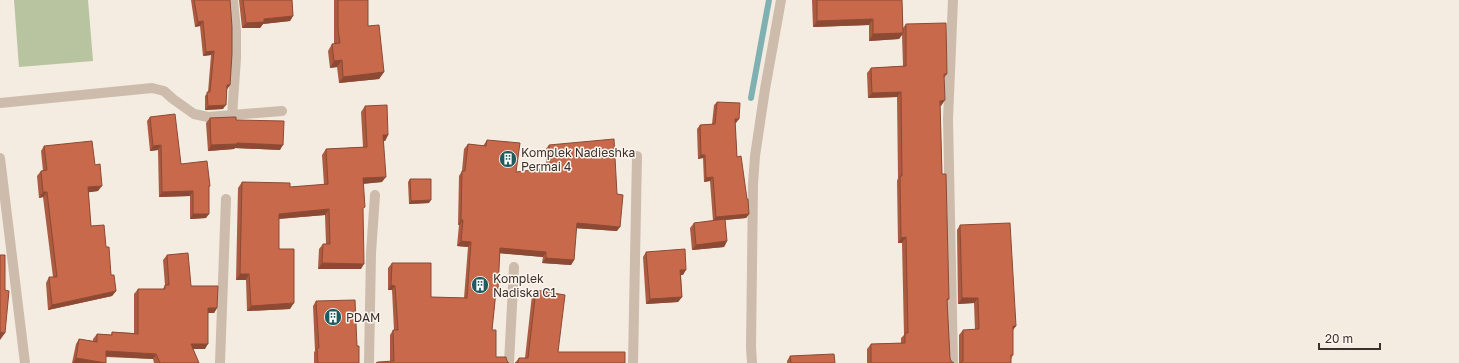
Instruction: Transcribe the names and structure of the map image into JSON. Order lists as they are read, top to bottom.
{
  "places": {
    "building": ["Komplek Nadieshka Permai 4", "Komplek Nadiska C1", "PDAM"]
  },
  "scale_bar": "20 m"
}
